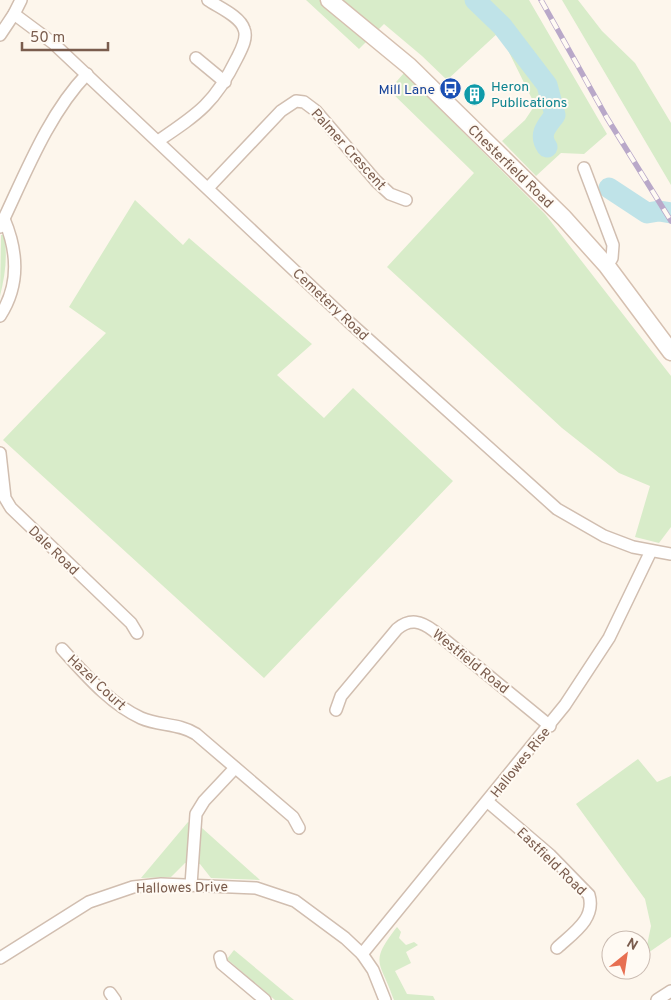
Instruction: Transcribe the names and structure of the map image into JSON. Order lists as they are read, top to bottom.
{
  "streets": {
    "main road": ["Chesterfield Road"],
    "street": [
      "Palmer Crescent",
      "Cemetery Road",
      "Dale Road",
      "Westfield Road",
      "Hazel Court",
      "Hallowes Rise",
      "Eastfield Road",
      "Hallowes Drive"
    ]
  },
  "crossings": [
    ["Palmer Crescent", "Cemetery Road"],
    ["Cemetery Road", "Hallowes Rise"],
    ["Westfield Road", "Hallowes Rise"],
    ["Hallowes Rise", "Eastfield Road"],
    ["Hallowes Rise", "Hallowes Drive"]
  ],
  "places": {
    "bus stop": ["Mill Lane"],
    "building": ["Heron Publications"]
  },
  "scale_bar": "50 m",
  "north": "top right"
}
